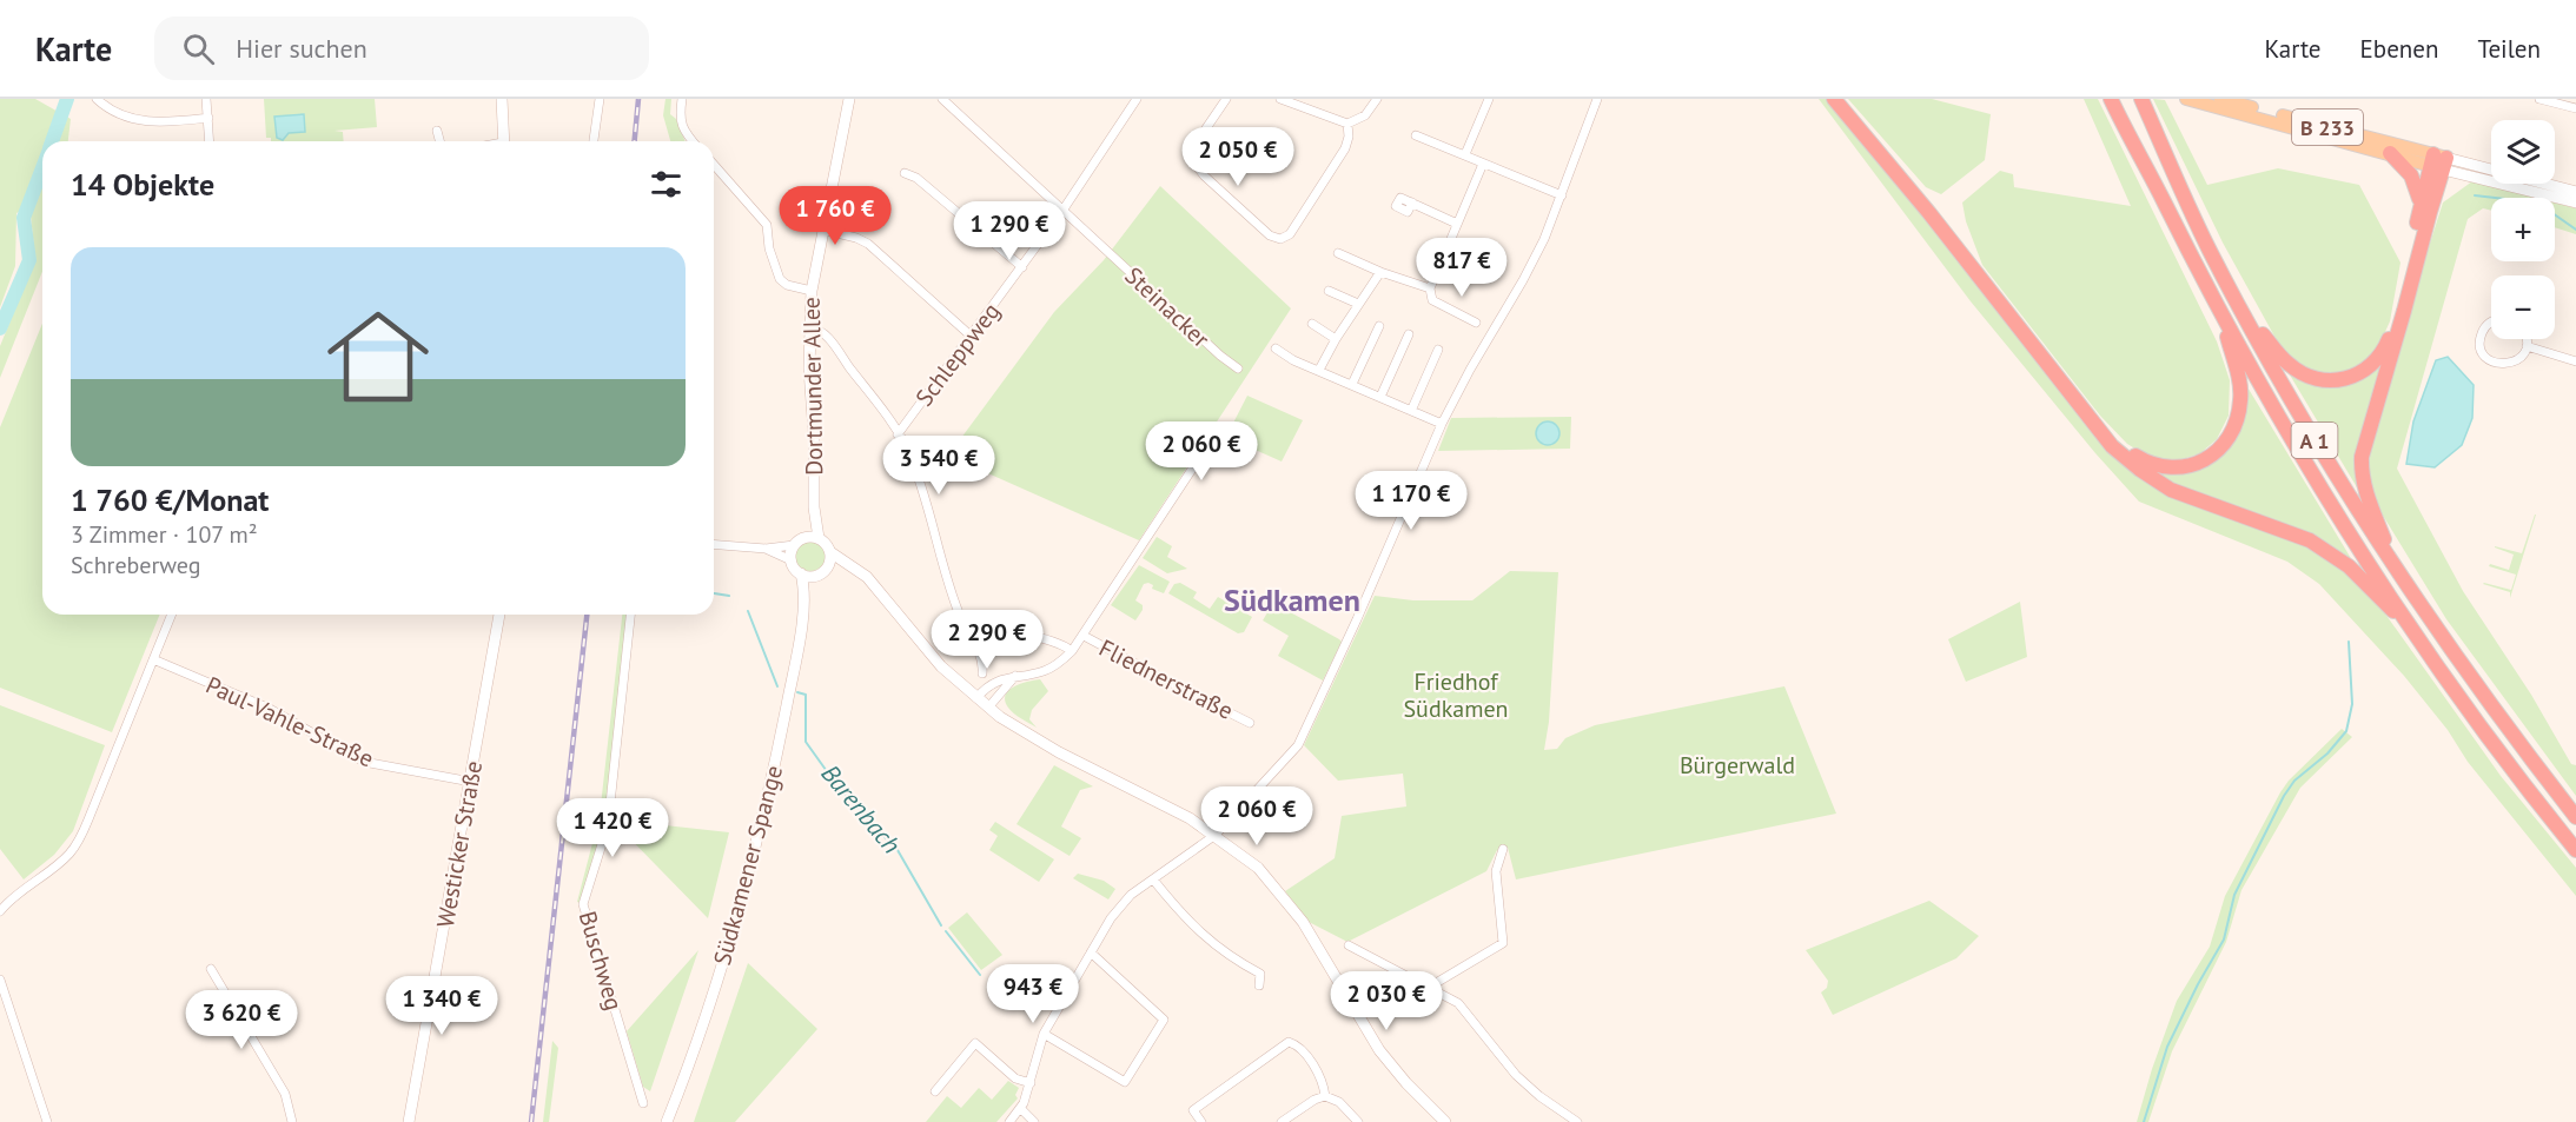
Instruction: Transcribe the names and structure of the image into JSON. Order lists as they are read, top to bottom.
{
  "streets": {
    "highway": ["A 1"],
    "main road": [
      "B 233",
      "Dortmunder Allee",
      "Westicker Straße",
      "Südkamener Spange"
    ],
    "street": [
      "Steinacker",
      "Schleppweg",
      "Fliednerstraße",
      "Paul-Vahle-Straße",
      "Buschweg"
    ]
  },
  "crossings": [
    ["Steinacker", "Schleppweg"],
    ["Paul-Vahle-Straße", "Westicker Straße"]
  ],
  "districts": ["Südkamen"],
  "water": ["Barenbach"],
  "parks": ["Friedhof Südkamen", "Bürgerwald"],
  "page": {
    "header": "Karte",
    "search": "Hier suchen",
    "nav": ["Karte", "Ebenen", "Teilen"],
    "map_buttons": ["+", "−"],
    "price": [
      "2 050 €",
      "1 760 €",
      "1 290 €",
      "817 €",
      "2 060 €",
      "3 540 €",
      "1 170 €",
      "2 290 €",
      "2 060 €",
      "1 420 €",
      "943 €",
      "2 030 €",
      "1 340 €",
      "3 620 €"
    ],
    "heading": "14 Objekte",
    "list": [
      {
        "name": "1 760 €/Monat",
        "note": "3 Zimmer · 107 m² · Schreberweg"
      }
    ]
  }
}
